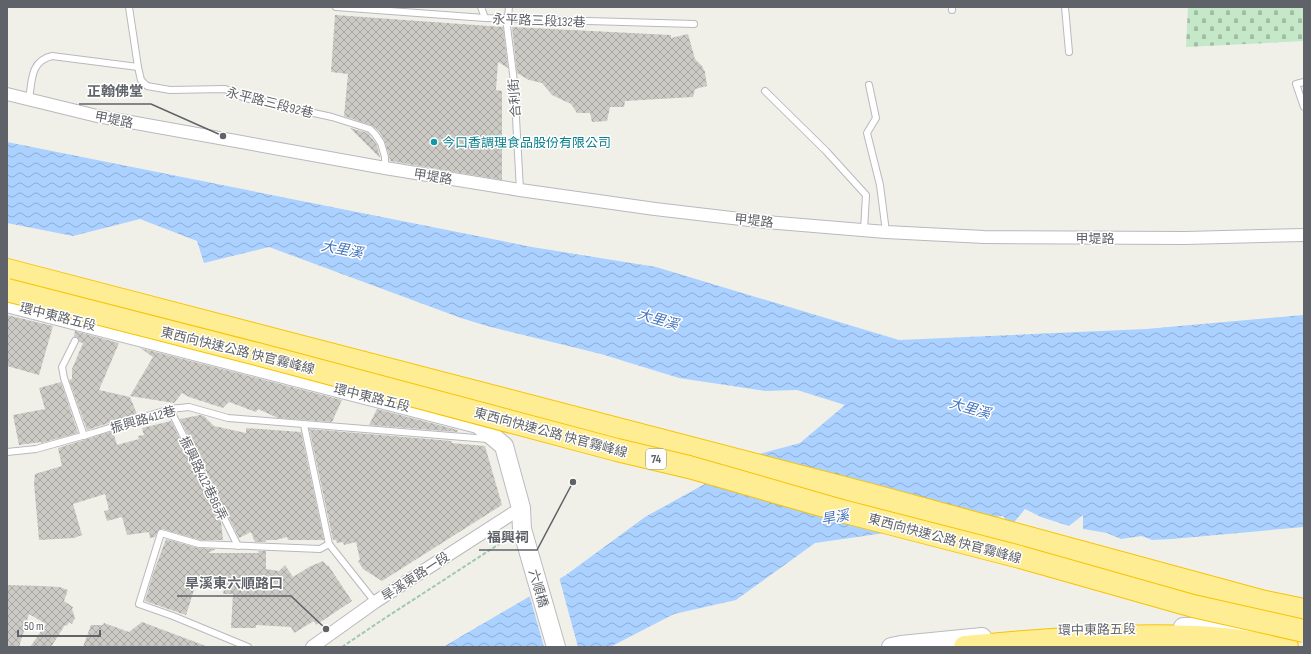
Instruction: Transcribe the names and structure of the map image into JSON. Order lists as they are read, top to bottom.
{
  "streets": {
    "highway": ["東西向快速公路 快官霧峰線", "74"],
    "street": [
      "甲堤路",
      "環中東路五段",
      "旱溪東路一段",
      "六順橋"
    ],
    "lane": [
      "永平路三段132巷",
      "合利街",
      "永平路三段92巷",
      "振興路412巷",
      "振興路412巷86弄"
    ]
  },
  "crossings": [
    ["永平路三段132巷", "合利街"],
    ["合利街", "甲堤路"],
    ["永平路三段92巷", "甲堤路"],
    ["環中東路五段", "振興路412巷"],
    ["環中東路五段", "旱溪東路一段"],
    ["環中東路五段", "六順橋"],
    ["振興路412巷", "振興路412巷86弄"],
    ["旱溪東路一段", "六順橋"]
  ],
  "water": ["大里溪", "旱溪"],
  "places": [
    "正翰佛堂",
    "今口香調理食品股份有限公司",
    "福興祠",
    "旱溪東六順路口"
  ],
  "scale_bar": "50 m"
}
